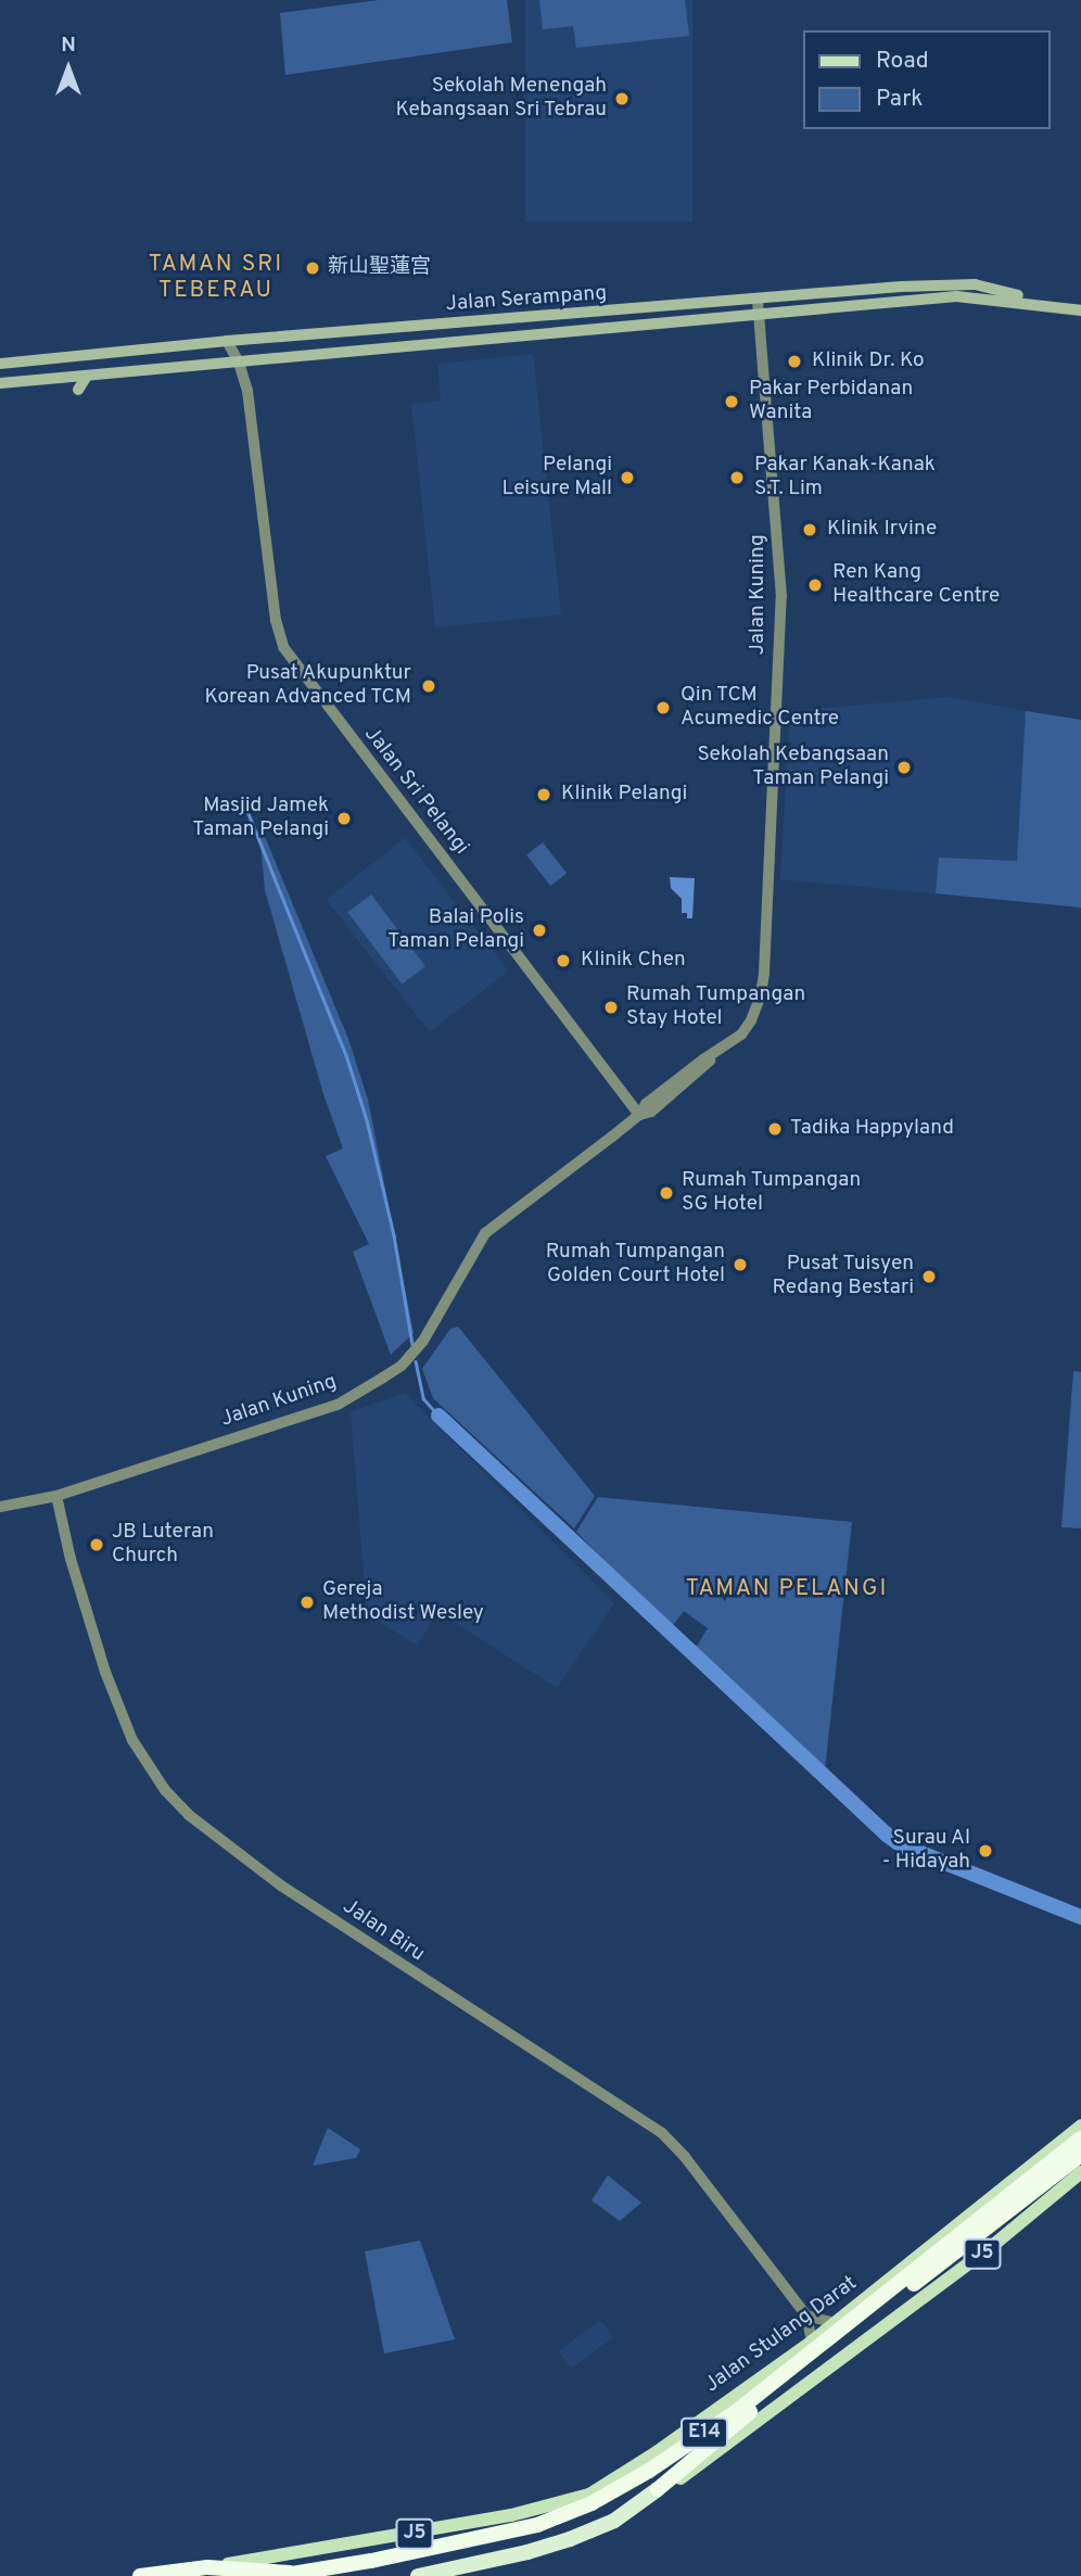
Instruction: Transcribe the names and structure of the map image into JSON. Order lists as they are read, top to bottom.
{
  "streets": {
    "highway": ["J5", "E14"],
    "main road": ["Jalan Serampang", "Jalan Stulang Darat"],
    "street": ["Jalan Kuning", "Jalan Sri Pelangi", "Jalan Biru"]
  },
  "crossings": [
    ["Jalan Serampang", "Jalan Kuning"],
    ["Jalan Serampang", "Jalan Sri Pelangi"],
    ["Jalan Kuning", "Jalan Sri Pelangi"],
    ["Jalan Kuning", "Jalan Biru"],
    ["Jalan Biru", "Jalan Stulang Darat"],
    ["J5", "Jalan Stulang Darat"],
    ["J5", "E14"]
  ],
  "districts": ["TAMAN SRI TEBERAU", "TAMAN PELANGI"],
  "places": [
    "Sekolah Menengah Kebangsaan Sri Tebrau",
    "新山聖蓮宫",
    "Klinik Dr. Ko",
    "Pakar Perbidanan Wanita",
    "Pelangi Leisure Mall",
    "Pakar Kanak-Kanak S.T. Lim",
    "Klinik Irvine",
    "Ren Kang Healthcare Centre",
    "Pusat Akupunktur Korean Advanced TCM",
    "Qin TCM Acumedic Centre",
    "Sekolah Kebangsaan Taman Pelangi",
    "Klinik Pelangi",
    "Masjid Jamek Taman Pelangi",
    "Balai Polis Taman Pelangi",
    "Klinik Chen",
    "Rumah Tumpangan Stay Hotel",
    "Tadika Happyland",
    "Rumah Tumpangan SG Hotel",
    "Rumah Tumpangan Golden Court Hotel",
    "Pusat Tuisyen Redang Bestari",
    "JB Luteran Church",
    "Gereja Methodist Wesley",
    "Surau Al - Hidayah"
  ],
  "legend": ["Road", "Park"],
  "north": "top"
}
